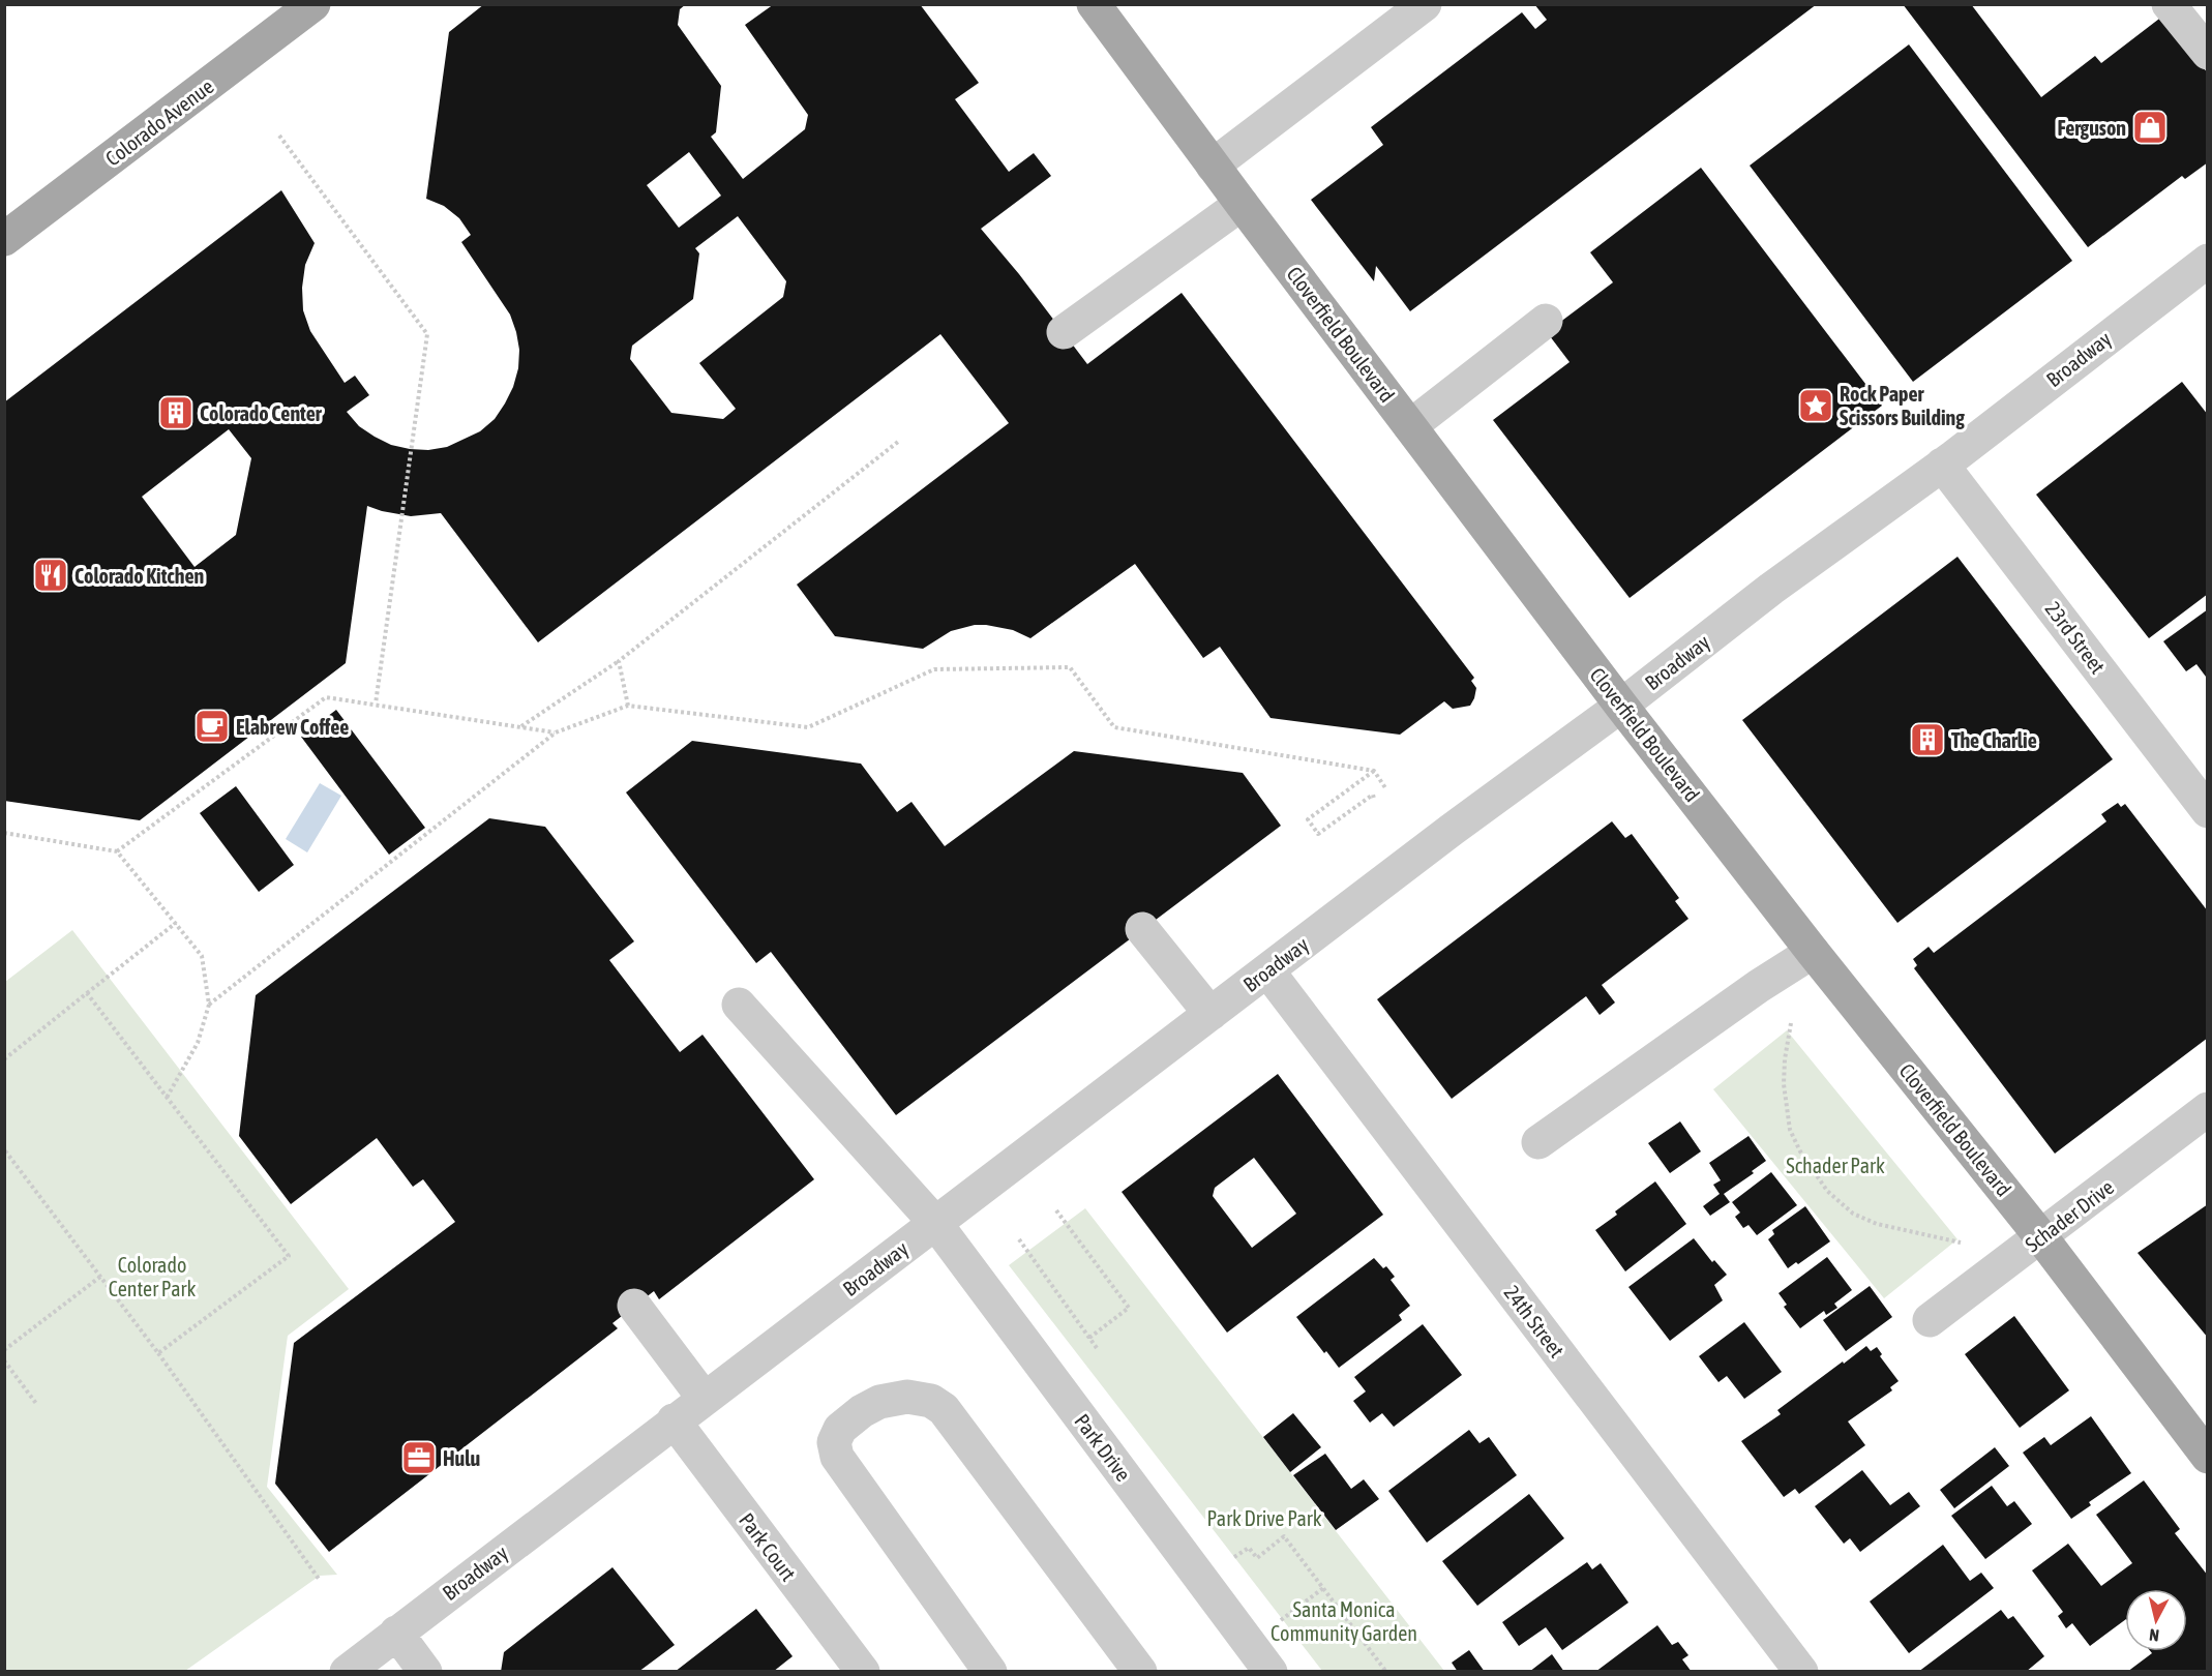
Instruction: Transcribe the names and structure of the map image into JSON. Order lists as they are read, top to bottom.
{
  "streets": {
    "main road": ["Colorado Avenue", "Cloverfield Boulevard"],
    "street": [
      "Broadway",
      "23rd Street",
      "Schader Drive",
      "24th Street",
      "Park Drive",
      "Park Court"
    ]
  },
  "crossings": [
    ["Cloverfield Boulevard", "Broadway"],
    ["Cloverfield Boulevard", "Schader Drive"],
    ["Broadway", "23rd Street"],
    ["Broadway", "24th Street"],
    ["Broadway", "Park Drive"],
    ["Broadway", "Park Court"]
  ],
  "parks": [
    "Schader Park",
    "Colorado Center Park",
    "Park Drive Park",
    "Santa Monica Community Garden"
  ],
  "places": {
    "shop": ["Ferguson"],
    "place": ["Rock Paper Scissors Building"],
    "building": ["Colorado Center", "The Charlie"],
    "restaurant": ["Colorado Kitchen"],
    "cafe": ["Elabrew Coffee"],
    "office": ["Hulu"]
  },
  "north": "bottom"
}
